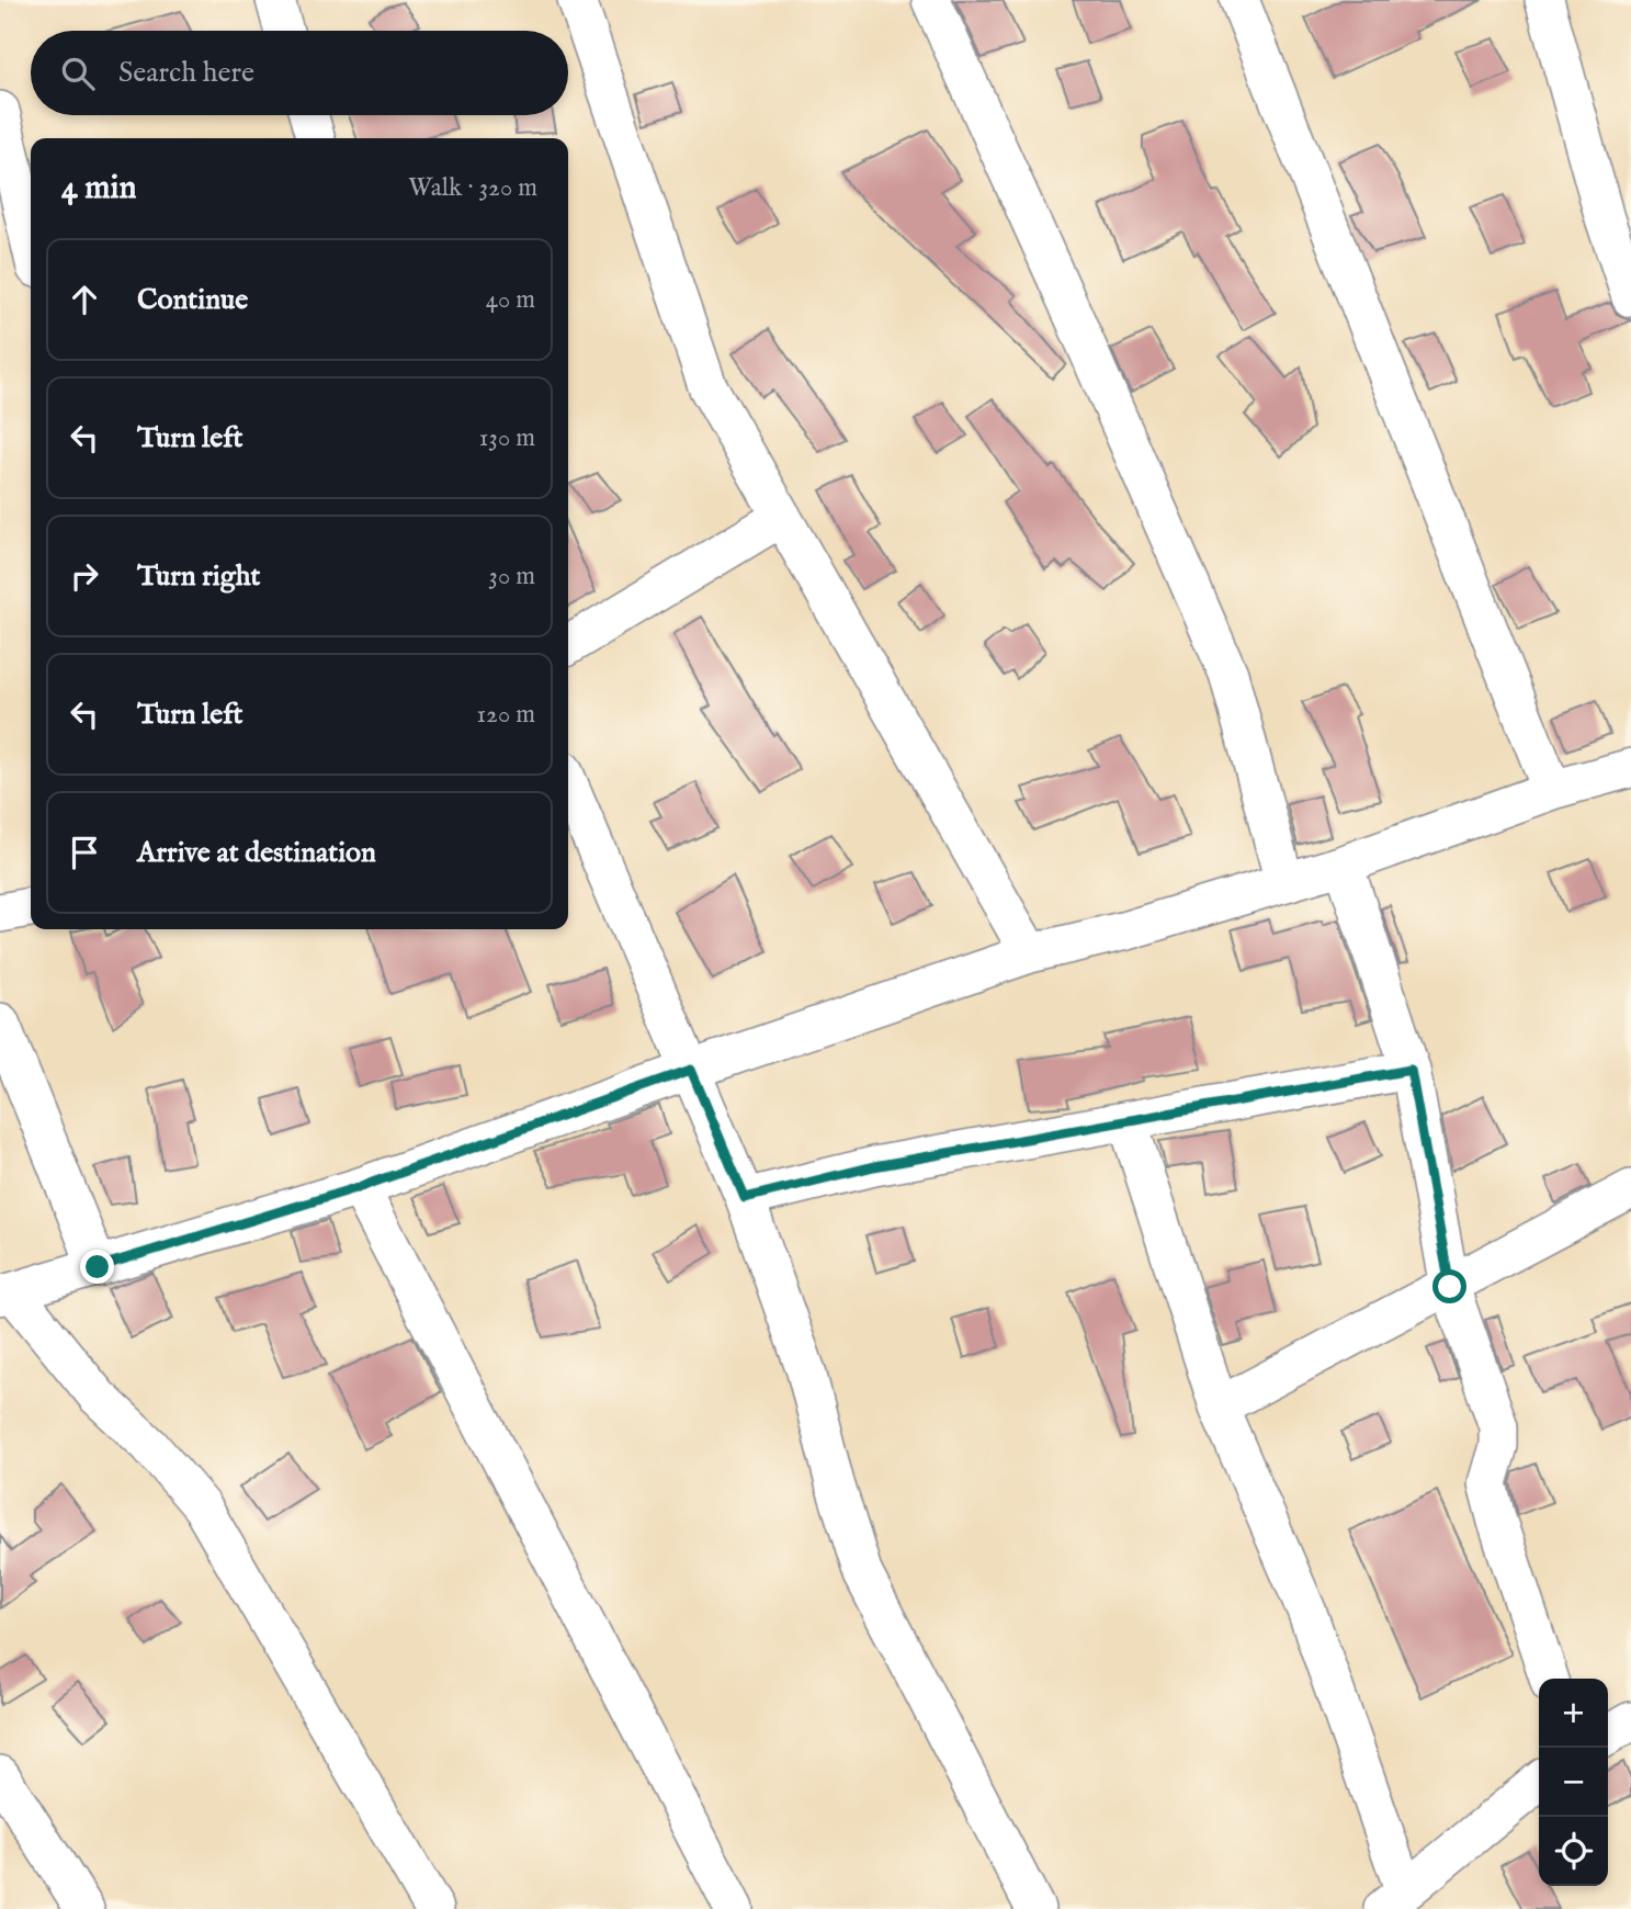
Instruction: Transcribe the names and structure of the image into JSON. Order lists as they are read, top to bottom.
{
  "page": {
    "search": "Search here",
    "heading": ["4 min", "Walk · 320 m"],
    "list": [
      ["Continue", "40 m"],
      ["Turn left", "130 m"],
      ["Turn right", "30 m"],
      ["Turn left", "120 m"],
      "Arrive at destination"
    ],
    "map_buttons": ["+", "−"]
  }
}
